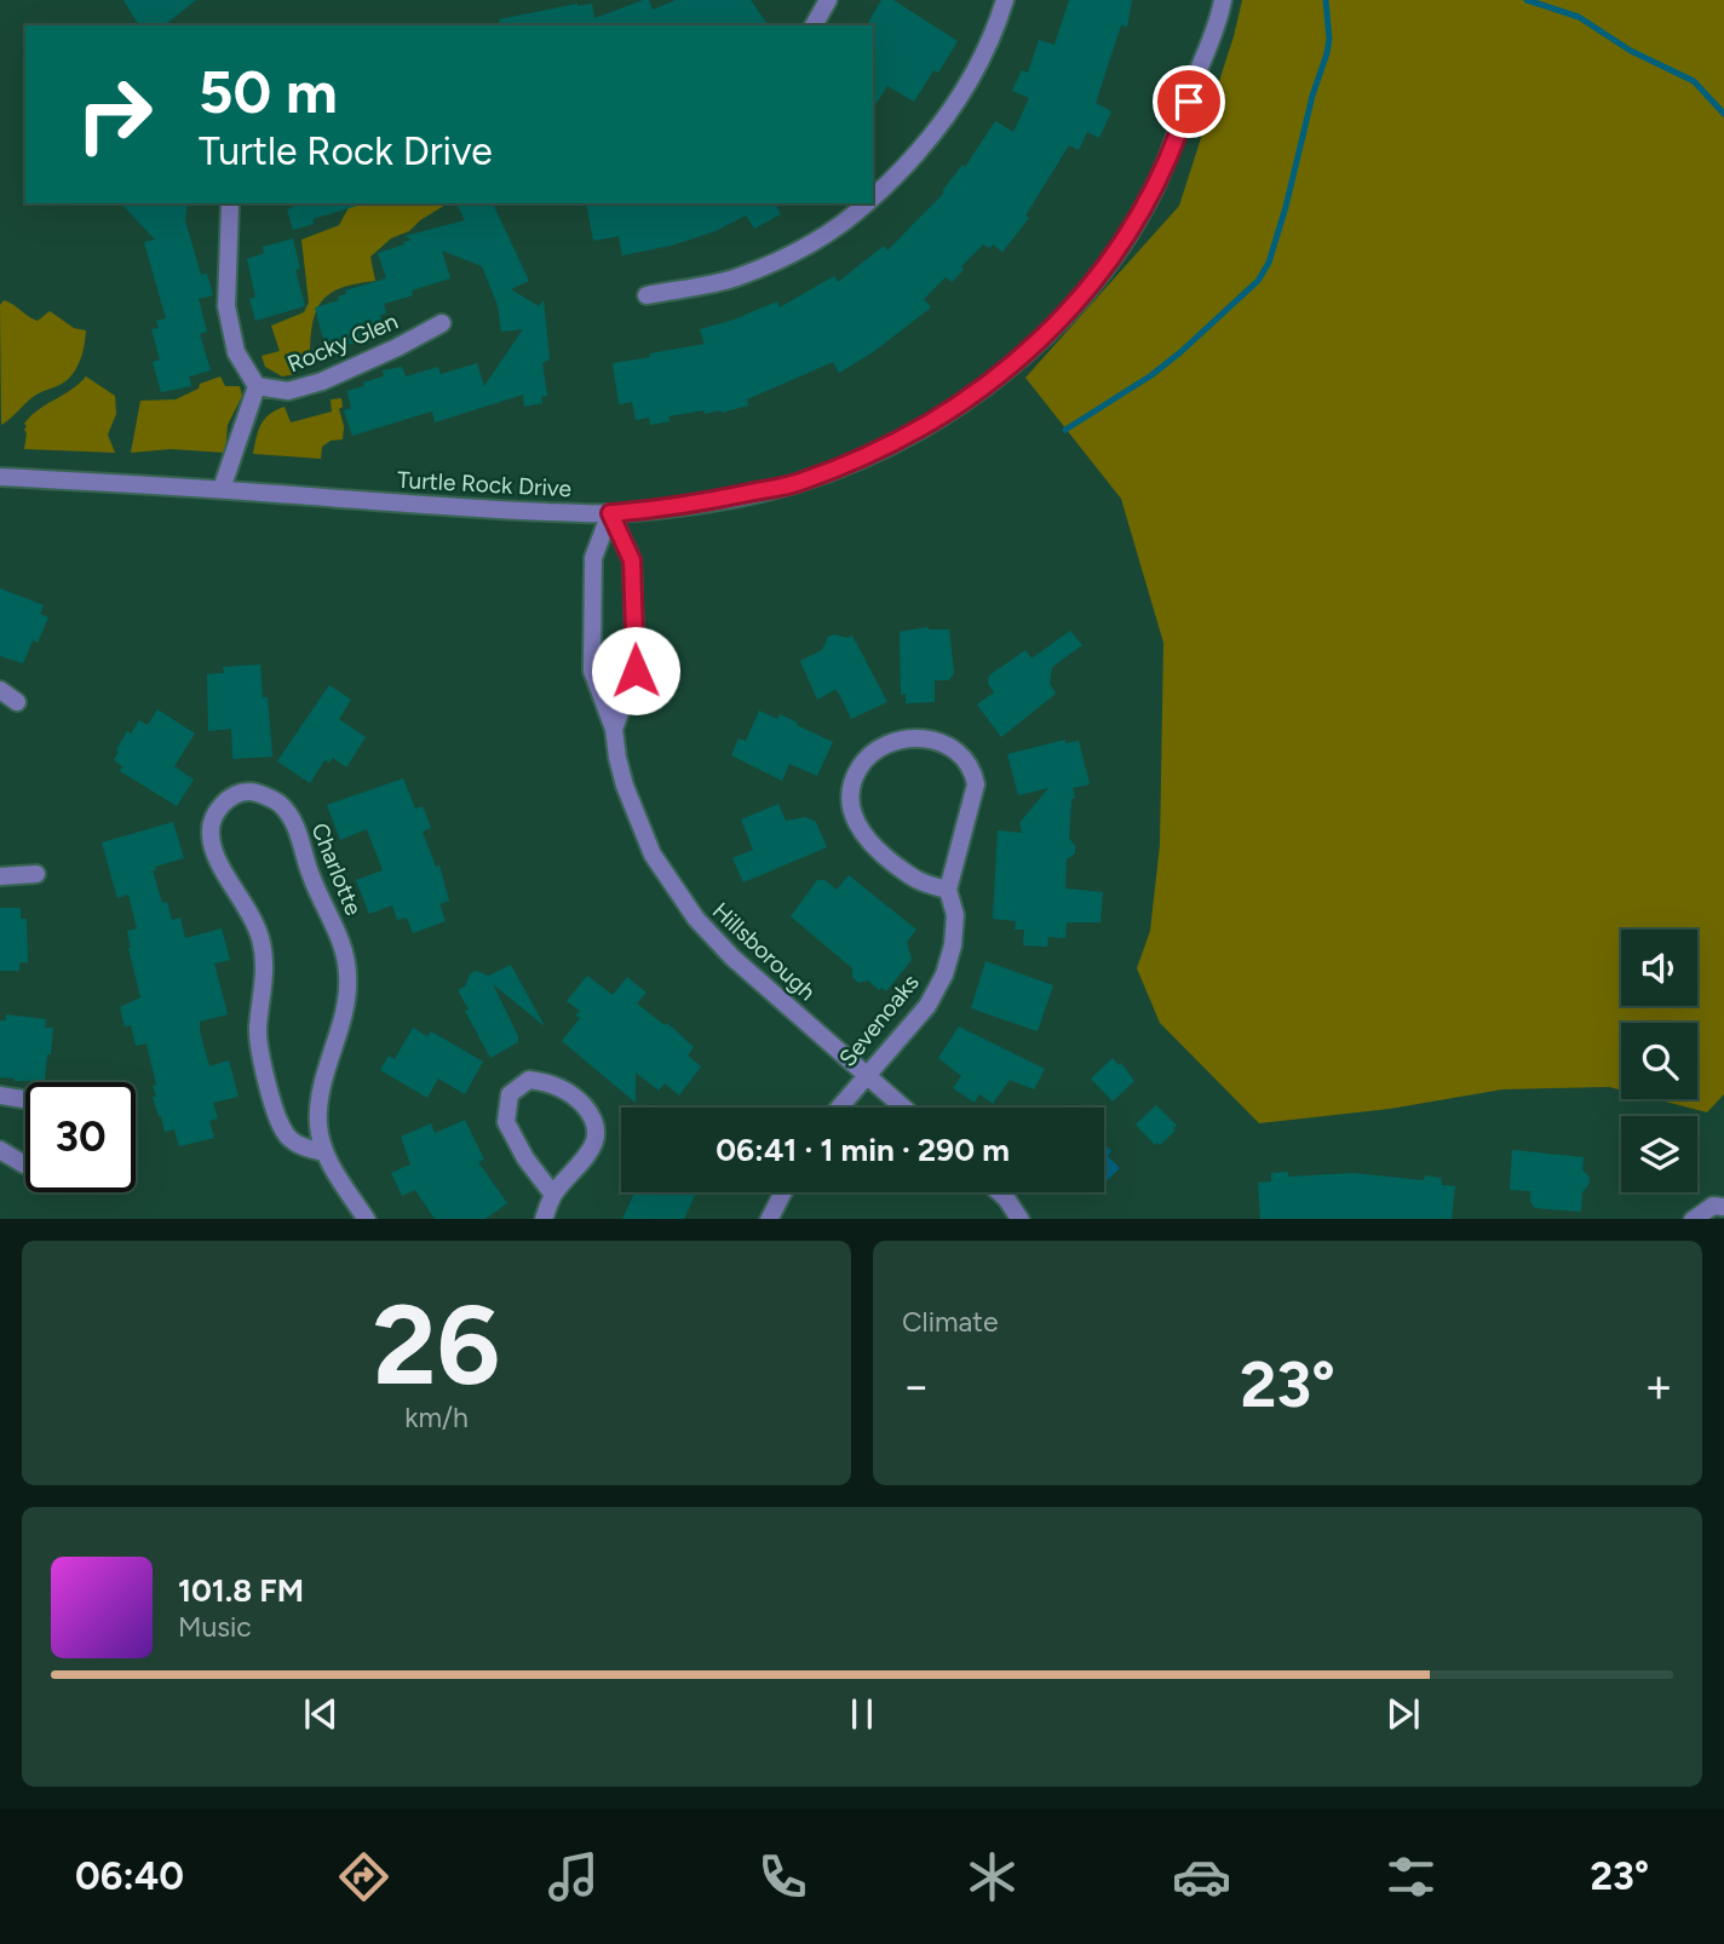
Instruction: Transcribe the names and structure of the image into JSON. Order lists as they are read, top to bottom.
{
  "streets": {
    "street": [
      "Rocky Glen",
      "Turtle Rock Drive",
      "Charlotte",
      "Hillsborough",
      "Sevenoaks"
    ]
  },
  "crossings": [
    ["Turtle Rock Drive", "Hillsborough"],
    ["Hillsborough", "Sevenoaks"]
  ],
  "page": {
    "turn": ["50 m", "Turtle Rock Drive"],
    "limit": "30",
    "trip": "06:41 · 1 min · 290 m",
    "tile": [
      ["26", "km/h"],
      "Climate"
    ],
    "heat": ["−", "23°", "+"],
    "song": ["101.8 FM", "Music"],
    "tabs": ["06:40", "23°"]
  }
}
